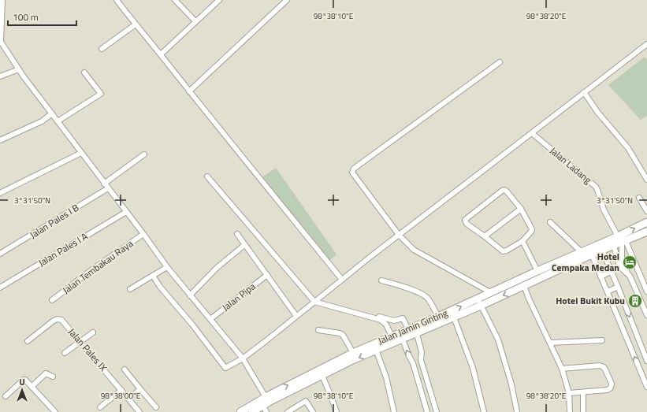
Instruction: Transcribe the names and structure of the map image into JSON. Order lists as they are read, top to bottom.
{
  "streets": {
    "highway": ["Jalan Jamin Ginting"],
    "street": [
      "Jalan Ladang",
      "Jalan Pales I B",
      "Jalan Pales I A",
      "Jalan Tembakau Raya",
      "Jalan Pipa",
      "Jalan Pales IX"
    ]
  },
  "crossings": [
    ["Jalan Ladang", "Jalan Jamin Ginting"]
  ],
  "places": {
    "hotel": ["Hotel Cempaka Medan"],
    "building": ["Hotel Bukit Kubu"]
  },
  "scale_bar": "100 m",
  "north": "top",
  "coordinates": [
    "98°38'10\"E",
    "98°38'20\"E",
    "3°31'50\"N",
    "98°38'00\"E"
  ]
}
